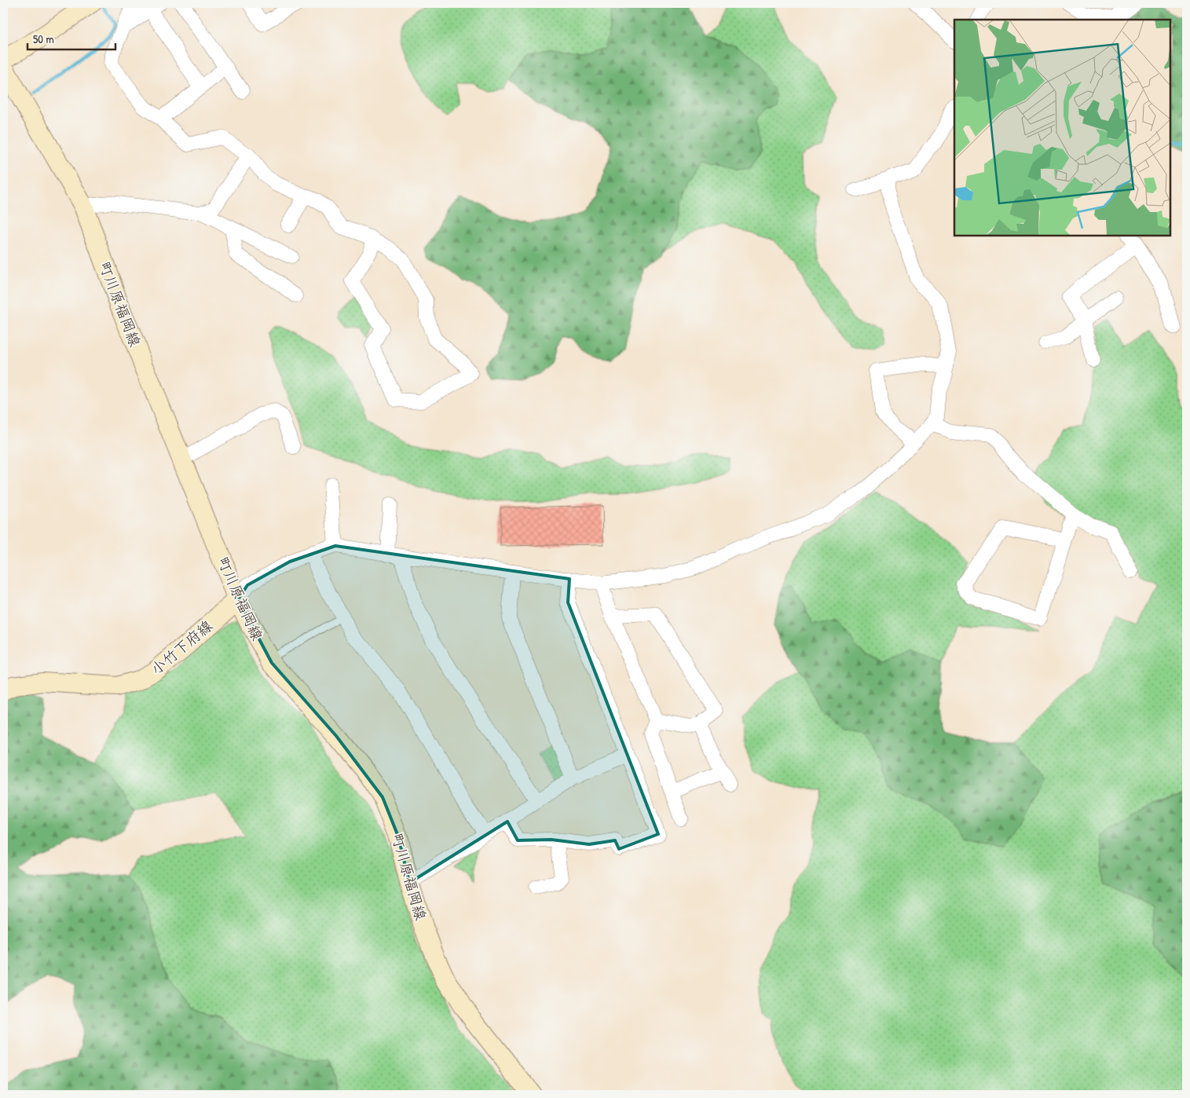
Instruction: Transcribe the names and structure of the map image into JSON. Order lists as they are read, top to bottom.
{
  "streets": {
    "main road": ["町川原福岡線", "小竹下府線"]
  },
  "crossings": [
    ["町川原福岡線", "小竹下府線"]
  ],
  "scale_bar": "50 m"
}
